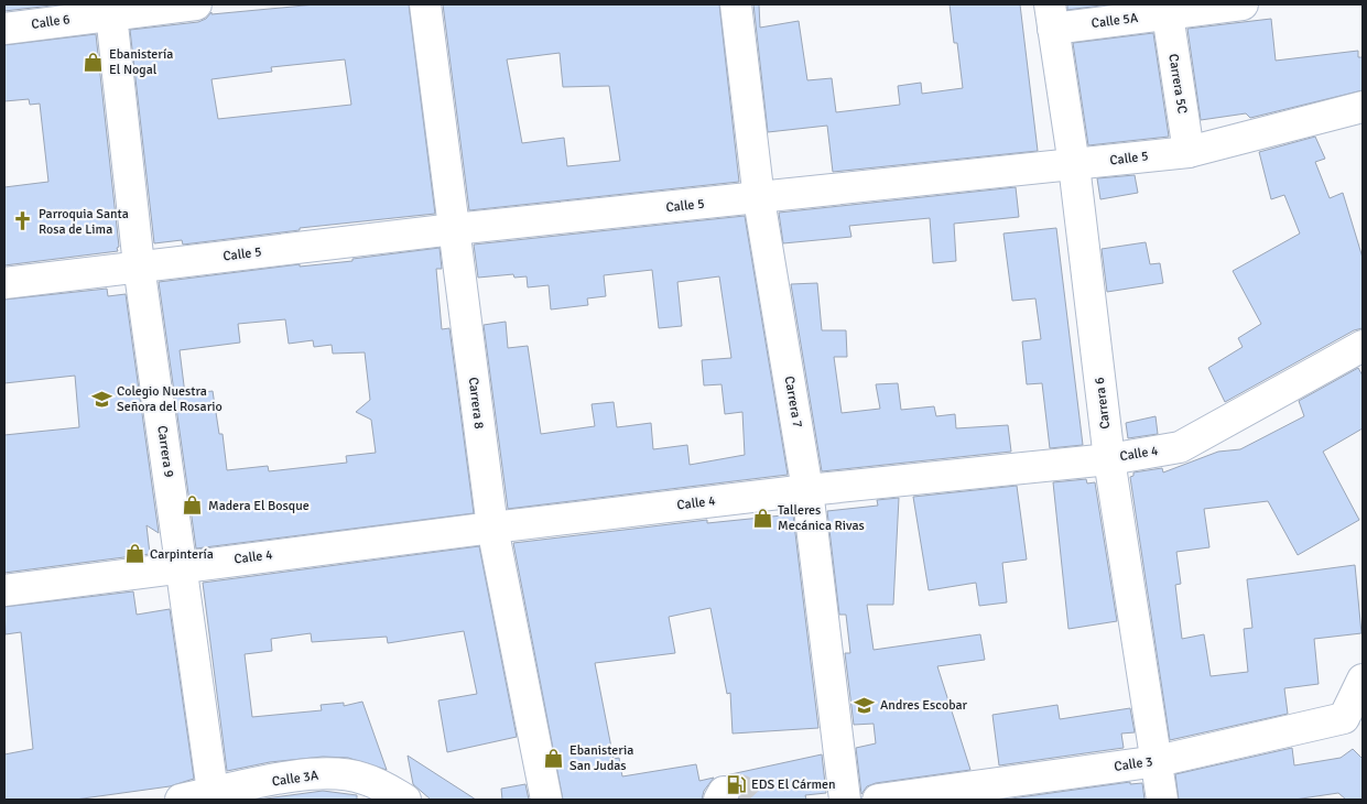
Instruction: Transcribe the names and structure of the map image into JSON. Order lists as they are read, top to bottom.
{
  "streets": {
    "street": [
      "Calle 5A",
      "Calle 6",
      "Carrera 5C",
      "Calle 5",
      "Carrera 7",
      "Carrera 8",
      "Carrera 6",
      "Carrera 9",
      "Calle 4",
      "Calle 3",
      "Calle 3A"
    ]
  },
  "crossings": [
    ["Calle 5A", "Carrera 5C"],
    ["Calle 5A", "Carrera 6"],
    ["Calle 6", "Carrera 9"],
    ["Carrera 5C", "Calle 5"],
    ["Calle 5", "Carrera 7"],
    ["Calle 5", "Carrera 8"],
    ["Calle 5", "Carrera 6"],
    ["Calle 5", "Carrera 9"],
    ["Carrera 7", "Calle 4"],
    ["Carrera 8", "Calle 4"],
    ["Carrera 6", "Calle 4"],
    ["Carrera 6", "Calle 3"],
    ["Carrera 9", "Calle 4"],
    ["Carrera 9", "Calle 3A"]
  ],
  "places": {
    "shop": [
      "Ebanistería El Nogal",
      "Madera El Bosque",
      "Talleres Mecánica Rivas",
      "Carpintería",
      "Ebanisteria San Judas"
    ],
    "church": ["Parroquia Santa Rosa de Lima"],
    "school or university": ["Colegio Nuestra Señora del Rosario", "Andres Escobar"],
    "fuel station": ["EDS El Cármen"]
  }
}
